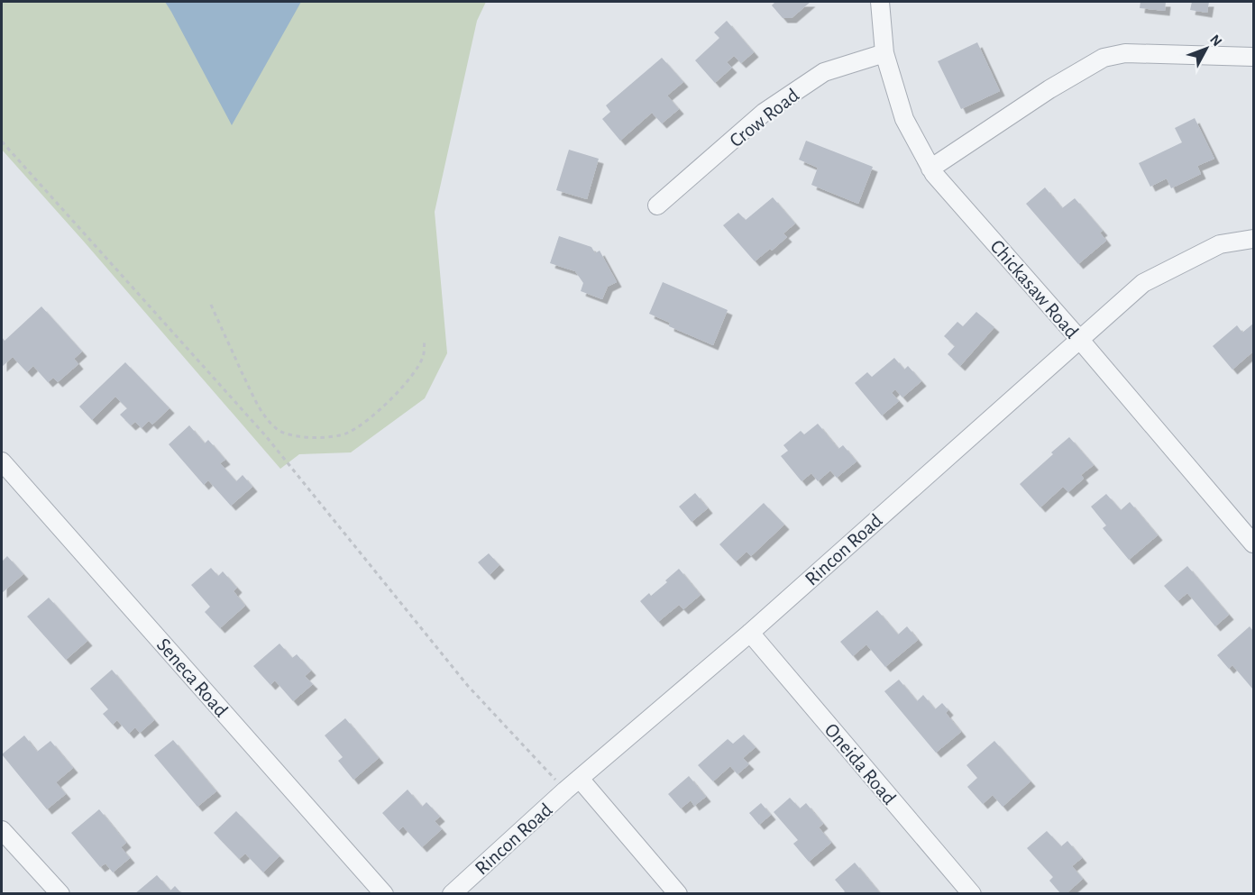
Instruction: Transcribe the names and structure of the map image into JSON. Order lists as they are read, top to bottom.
{
  "streets": {
    "street": [
      "Crow Road",
      "Chickasaw Road",
      "Rincon Road",
      "Seneca Road",
      "Oneida Road"
    ]
  },
  "crossings": [
    ["Crow Road", "Chickasaw Road"],
    ["Chickasaw Road", "Rincon Road"],
    ["Rincon Road", "Oneida Road"]
  ],
  "north": "top right"
}
